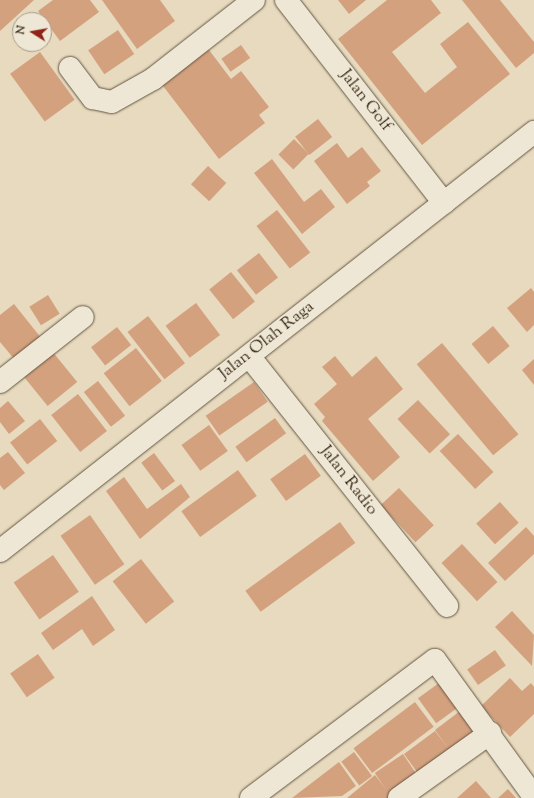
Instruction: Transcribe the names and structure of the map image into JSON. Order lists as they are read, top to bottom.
{
  "streets": {
    "street": ["Jalan Golf", "Jalan Olah Raga", "Jalan Radio"]
  },
  "crossings": [
    ["Jalan Golf", "Jalan Olah Raga"],
    ["Jalan Olah Raga", "Jalan Radio"]
  ],
  "north": "left"
}
